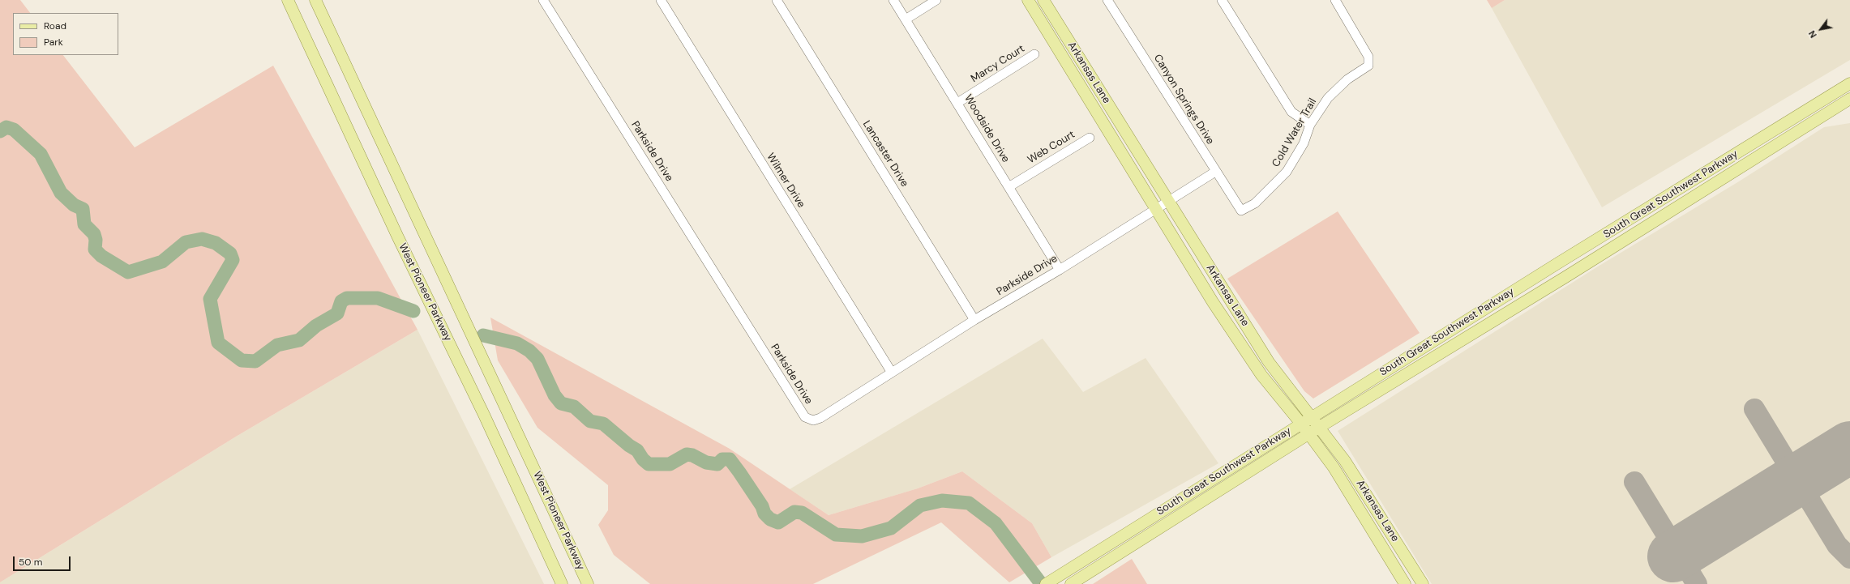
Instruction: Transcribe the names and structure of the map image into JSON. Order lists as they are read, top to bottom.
{
  "streets": {
    "main road": ["Arkansas Lane", "South Great Southwest Parkway", "West Pioneer Parkway"],
    "street": [
      "Marcy Court",
      "Canyon Springs Drive",
      "Woodside Drive",
      "Cold Water Trail",
      "Web Court",
      "Parkside Drive",
      "Lancaster Drive",
      "Wilmer Drive"
    ]
  },
  "crossings": [
    ["Marcy Court", "Woodside Drive"],
    ["Arkansas Lane", "Parkside Drive"],
    ["Arkansas Lane", "South Great Southwest Parkway"],
    ["Canyon Springs Drive", "Cold Water Trail"],
    ["Canyon Springs Drive", "Parkside Drive"],
    ["Woodside Drive", "Web Court"],
    ["Woodside Drive", "Parkside Drive"],
    ["Parkside Drive", "Lancaster Drive"],
    ["Parkside Drive", "Wilmer Drive"]
  ],
  "legend": ["Road", "Park"],
  "scale_bar": "50 m",
  "north": "bottom left"
}
